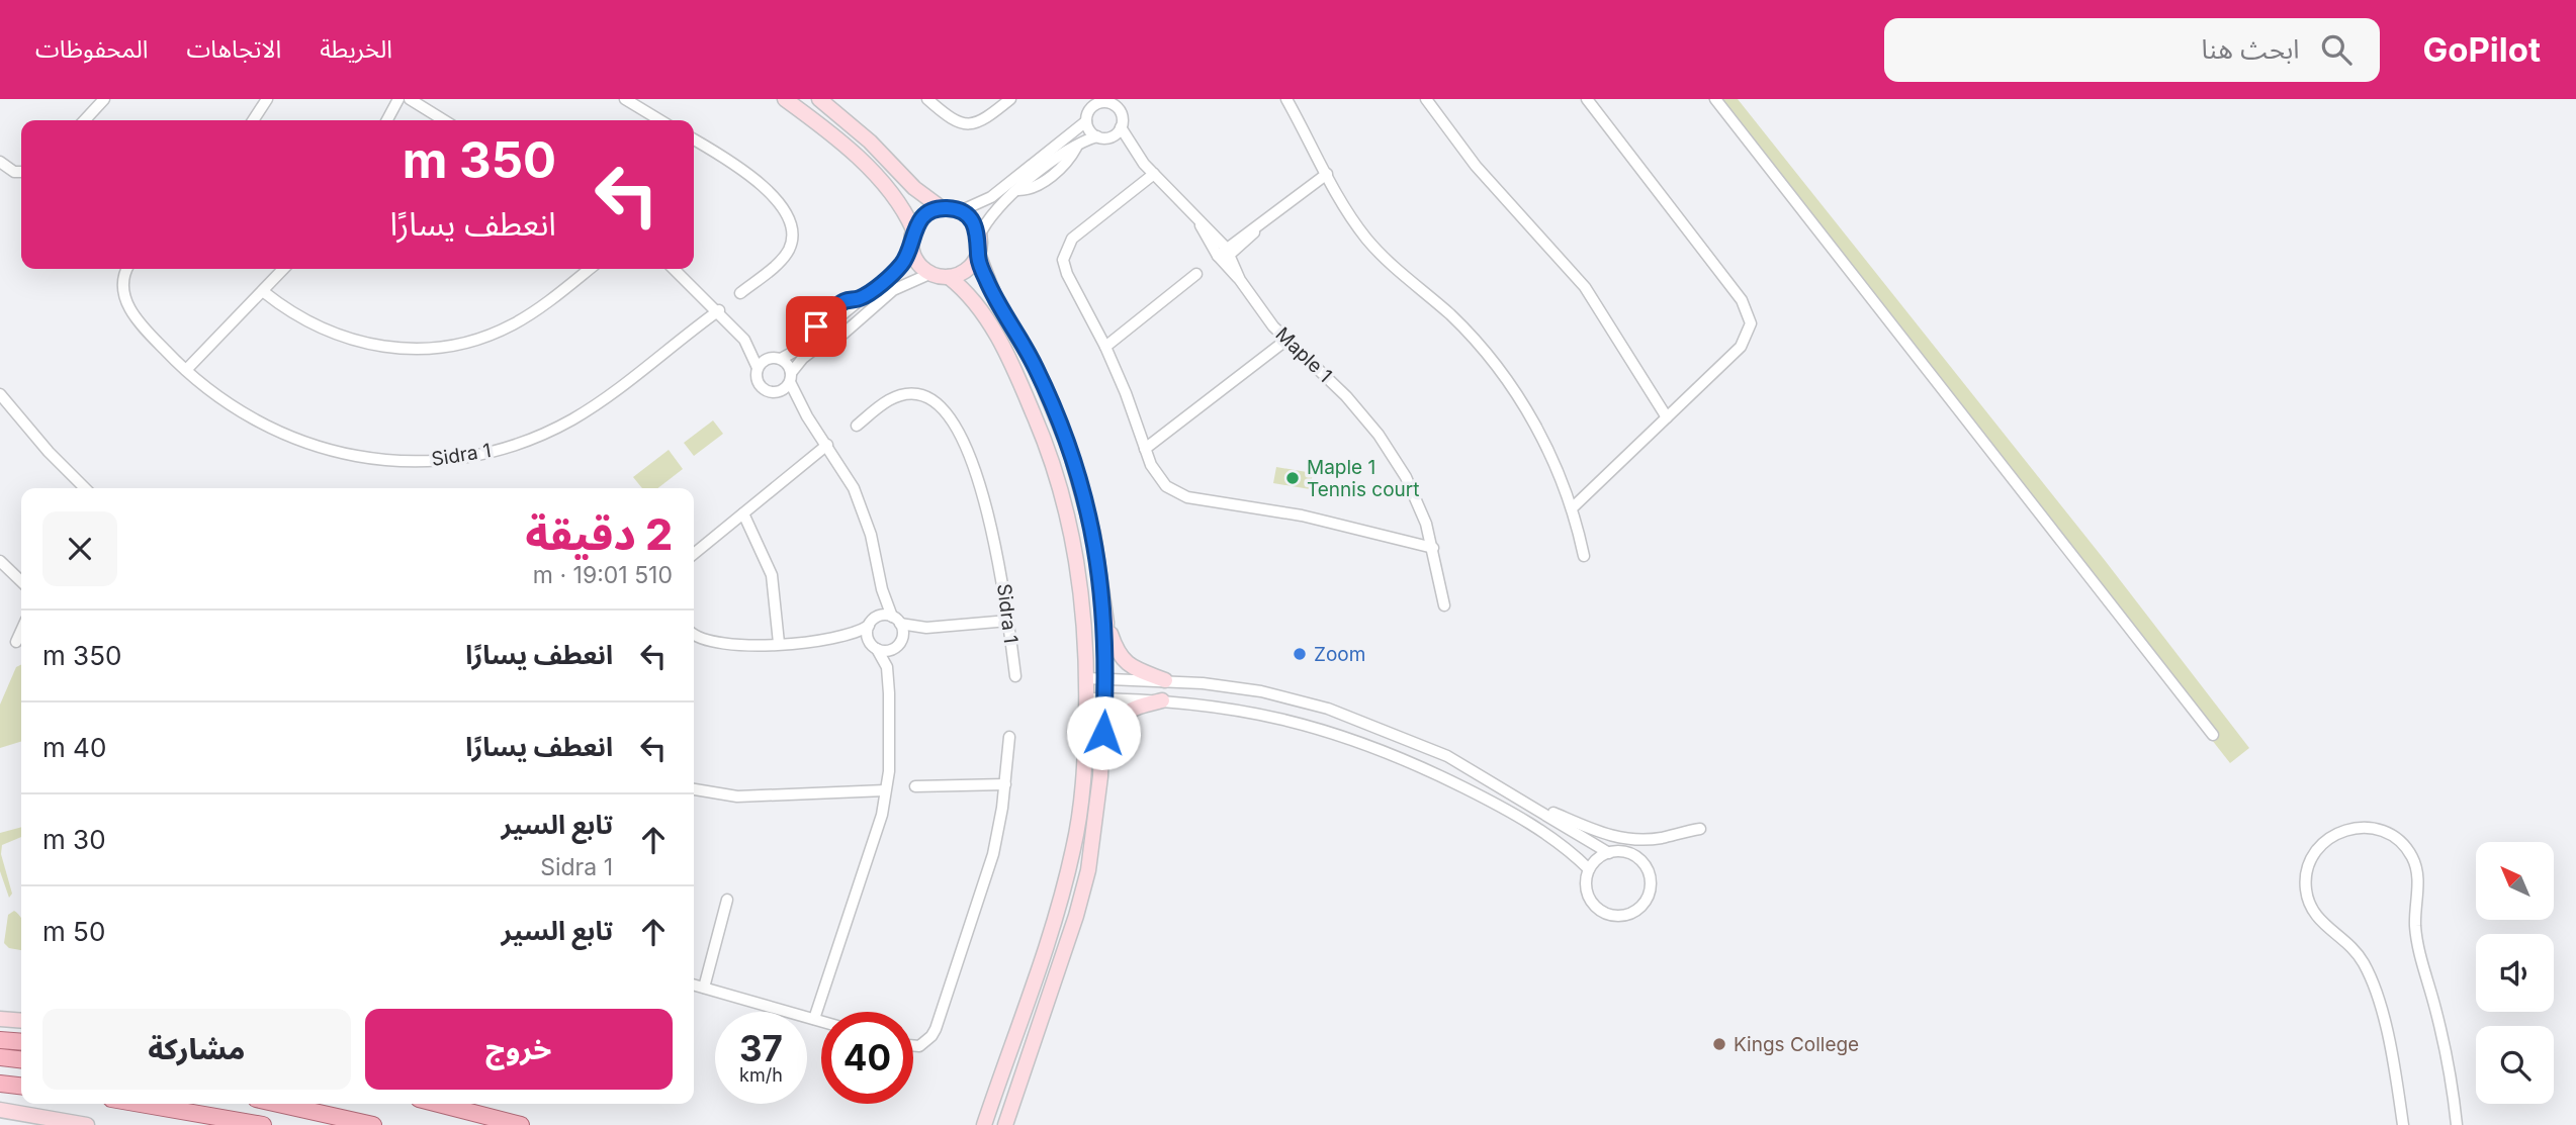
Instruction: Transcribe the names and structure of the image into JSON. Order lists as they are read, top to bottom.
{
  "streets": {
    "street": ["Maple 1", "Sidra 1"]
  },
  "places": ["Maple 1 Tennis court", "Zoom", "Kings College"],
  "north": "top left",
  "page": {
    "header": "GoPilot",
    "search": "ابحث هنا",
    "nav": ["الخريطة", "الاتجاهات", "المحفوظات"],
    "turn": ["350 m", "انعطف يسارًا"],
    "heading": ["2 دقيقة", "510 m · 19:01"],
    "list": [
      {
        "name": "انعطف يسارًا",
        "value": "350 m"
      },
      {
        "name": "انعطف يسارًا",
        "value": "40 m"
      },
      {
        "name": "تابع السير",
        "note": "Sidra 1",
        "value": "30 m"
      },
      {
        "name": "تابع السير",
        "value": "50 m"
      }
    ],
    "buttons": ["خروج", "مشاركة"],
    "speed": "37 km/h",
    "limit": "40"
  }
}
